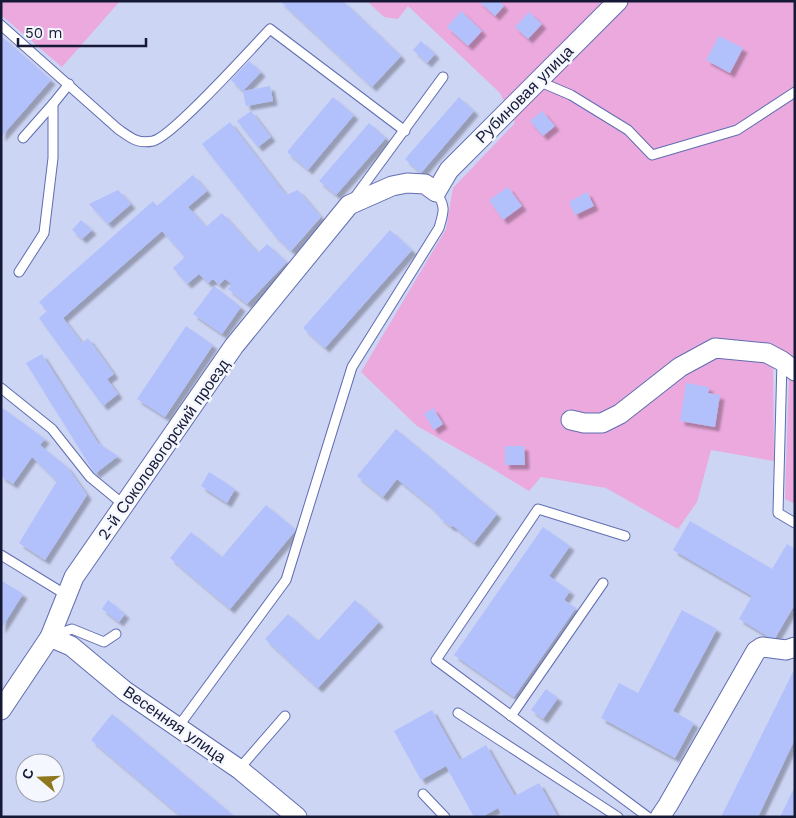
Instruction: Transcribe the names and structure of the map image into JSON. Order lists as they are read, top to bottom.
{
  "streets": {
    "street": ["Рубиновая улица", "2-й Соколовогорский проезд", "Весенняя улица"]
  },
  "crossings": [
    ["2-й Соколовогорский проезд", "Весенняя улица"]
  ],
  "scale_bar": "50 m",
  "north": "left"
}
